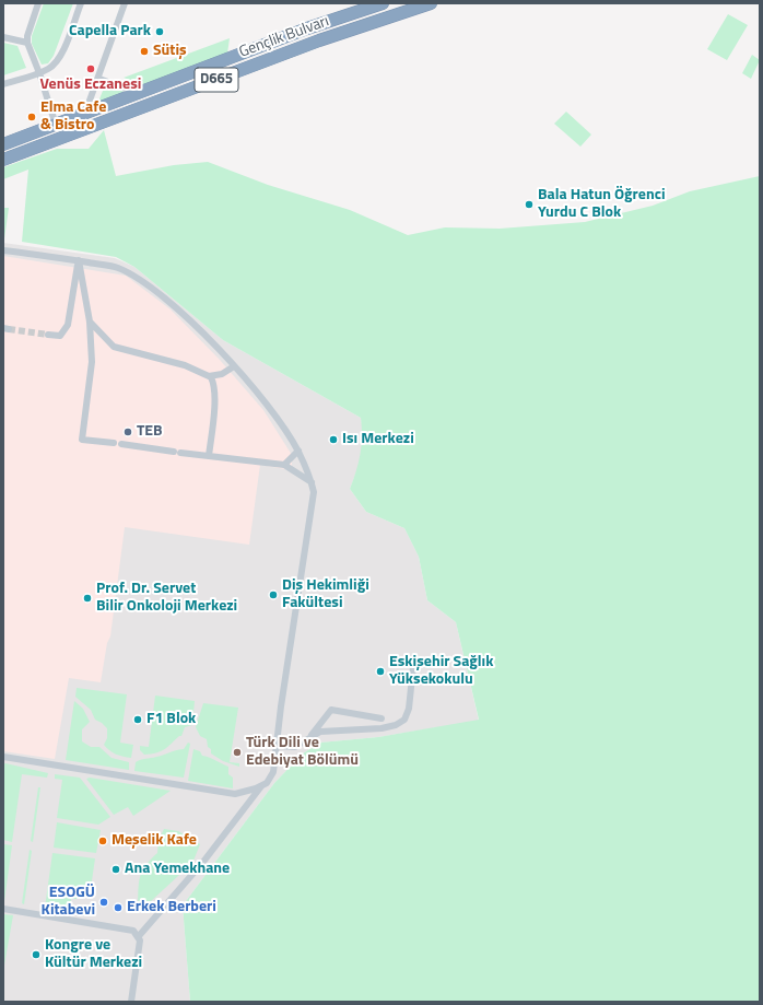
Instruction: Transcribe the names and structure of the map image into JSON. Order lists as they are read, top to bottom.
{
  "streets": {
    "highway": ["Gençlik Bulvarı", "D665"]
  },
  "places": [
    "Capella Park",
    "Sütiş",
    "Venüs Eczanesi",
    "Elma Cafe & Bistro",
    "Bala Hatun Öğrenci Yurdu C Blok",
    "TEB",
    "Isı Merkezi",
    "Diş Hekimliği Fakültesi",
    "Prof. Dr. Servet Bilir Onkoloji Merkezi",
    "Eskişehir Sağlık Yüksekokulu",
    "F1 Blok",
    "Türk Dili ve Edebiyat Bölümü",
    "Meşelik Kafe",
    "Ana Yemekhane",
    "ESOGÜ Kitabevi",
    "Erkek Berberi",
    "Kongre ve Kültür Merkezi"
  ]
}
